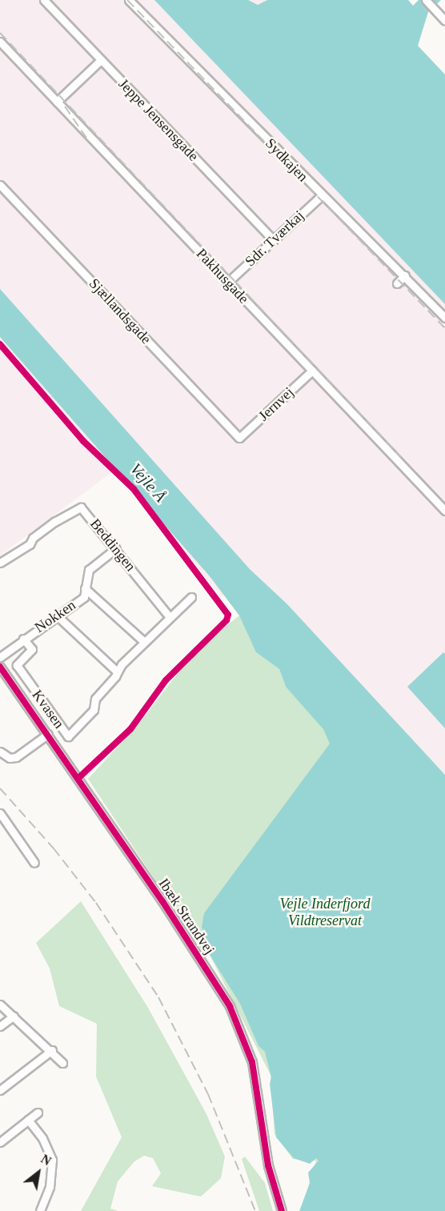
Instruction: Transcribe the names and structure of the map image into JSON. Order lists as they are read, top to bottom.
{
  "streets": {
    "street": [
      "Jeppe Jensensgade",
      "Sydkajen",
      "Sdr. Tværkaj",
      "Pakhusgade",
      "Sjællandsgade",
      "Jernvej",
      "Beddingen",
      "Nokken",
      "Kvasen",
      "Ibæk Strandvej"
    ]
  },
  "crossings": [
    ["Jeppe Jensensgade", "Sdr. Tværkaj"],
    ["Sydkajen", "Sdr. Tværkaj"],
    ["Sdr. Tværkaj", "Pakhusgade"],
    ["Pakhusgade", "Jernvej"],
    ["Sjællandsgade", "Jernvej"],
    ["Beddingen", "Nokken"],
    ["Beddingen", "Kvasen"],
    ["Nokken", "Kvasen"]
  ],
  "water": ["Vejle Å"],
  "parks": ["Vejle Inderfjord Vildtreservat"],
  "north": "top right"
}
